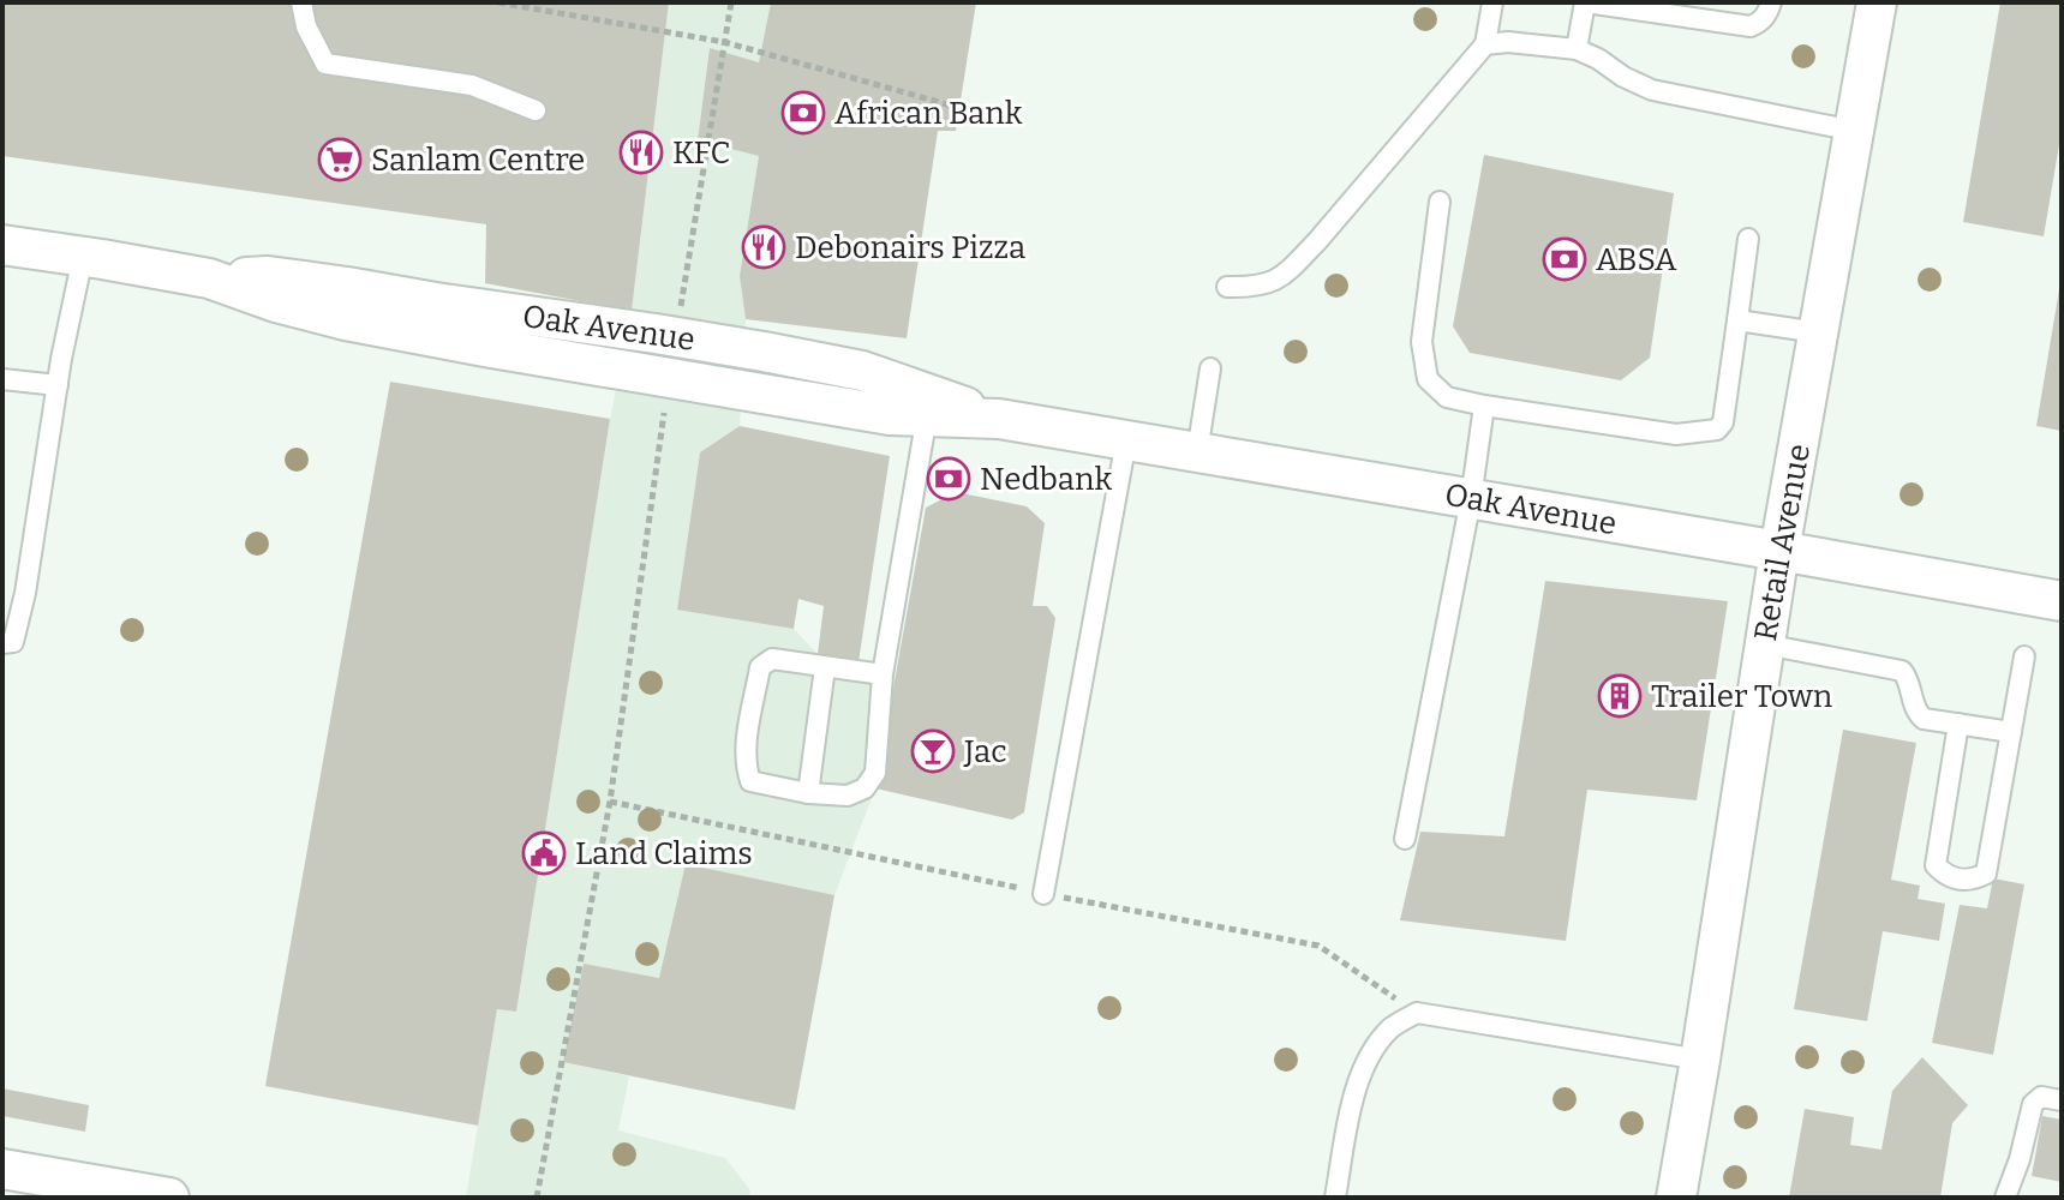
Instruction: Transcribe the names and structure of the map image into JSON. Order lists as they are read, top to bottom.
{
  "streets": {
    "street": ["Oak Avenue", "Retail Avenue"]
  },
  "crossings": [
    ["Oak Avenue", "Retail Avenue"]
  ],
  "places": {
    "bank": ["African Bank", "ABSA", "Nedbank"],
    "restaurant": ["KFC", "Debonairs Pizza"],
    "supermarket": ["Sanlam Centre"],
    "building": ["Trailer Town"],
    "bar": ["Jac"],
    "public building": ["Land Claims"]
  }
}
